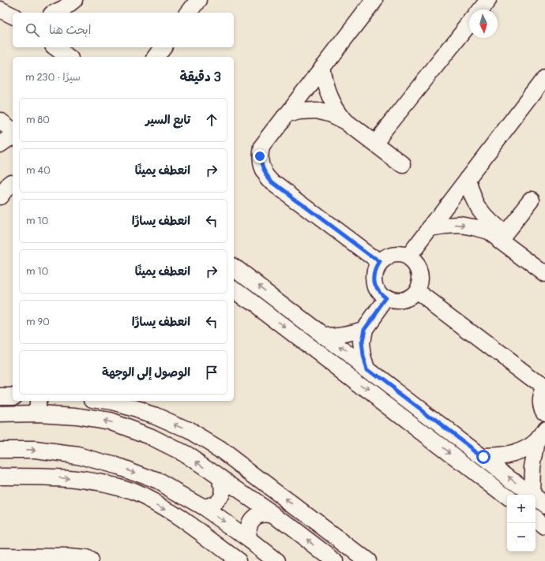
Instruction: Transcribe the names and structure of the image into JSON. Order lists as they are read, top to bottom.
{
  "north": "bottom",
  "page": {
    "search": "ابحث هنا",
    "heading": ["3 دقيقة", "سيرًا · 230 m"],
    "list": [
      ["تابع السير", "80 m"],
      ["انعطف يمينًا", "40 m"],
      ["انعطف يسارًا", "10 m"],
      ["انعطف يمينًا", "10 m"],
      ["انعطف يسارًا", "90 m"],
      "الوصول إلى الوجهة"
    ],
    "map_buttons": ["+", "−"]
  }
}
